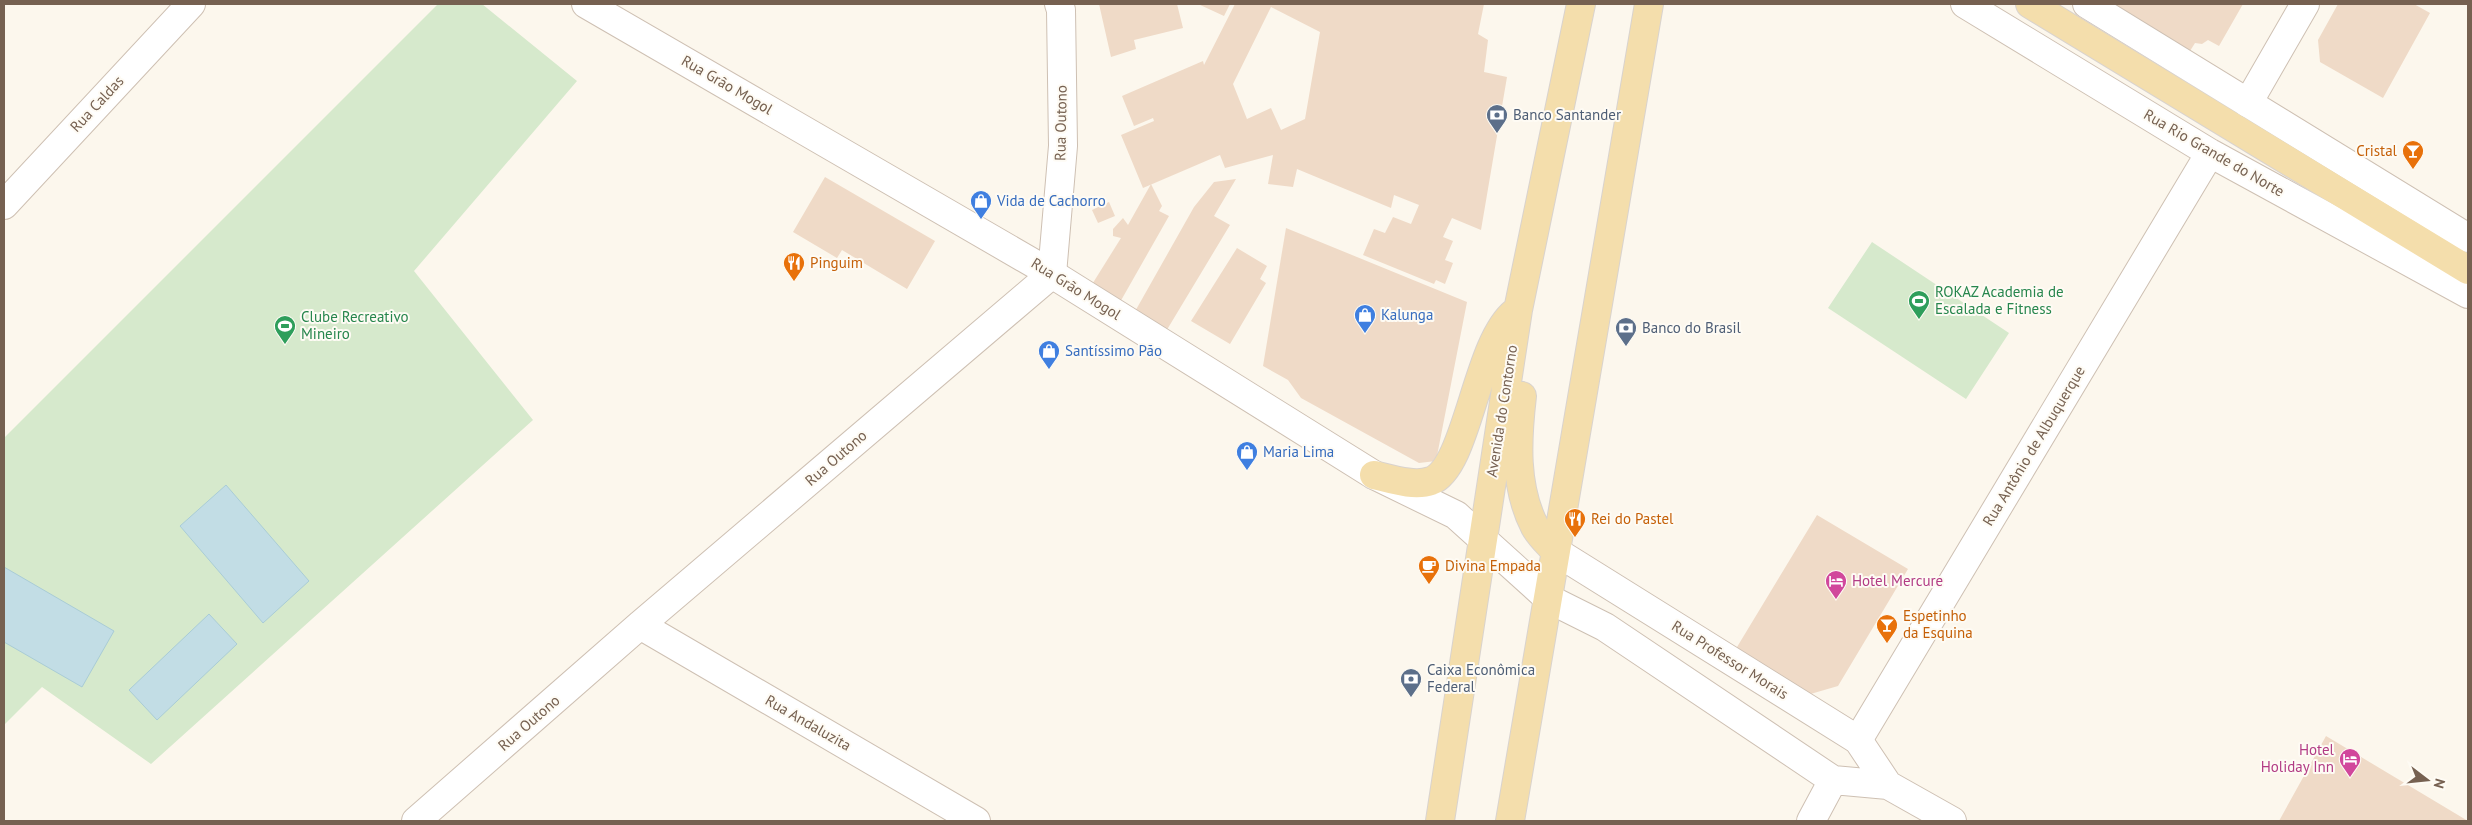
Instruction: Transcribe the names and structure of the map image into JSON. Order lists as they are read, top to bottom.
{
  "streets": {
    "main road": ["Avenida do Contorno"],
    "street": [
      "Rua Grão Mogol",
      "Rua Caldas",
      "Rua Outono",
      "Rua Rio Grande do Norte",
      "Rua Antônio de Albuquerque",
      "Rua Professor Morais",
      "Rua Andaluzita"
    ]
  },
  "crossings": [
    ["Rua Grão Mogol", "Rua Outono"],
    ["Rua Grão Mogol", "Avenida do Contorno"],
    ["Rua Grão Mogol", "Rua Professor Morais"],
    ["Rua Outono", "Rua Andaluzita"],
    ["Rua Rio Grande do Norte", "Rua Antônio de Albuquerque"],
    ["Rua Antônio de Albuquerque", "Rua Professor Morais"]
  ],
  "places": {
    "bank": ["Banco Santander", "Banco do Brasil", "Caixa Econômica Federal"],
    "bar": ["Cristal", "Espetinho da Esquina"],
    "shop": [
      "Vida de Cachorro",
      "Kalunga",
      "Santíssimo Pão",
      "Maria Lima"
    ],
    "restaurant": ["Pinguim", "Rei do Pastel"],
    "sports": ["ROKAZ Academia de Escalada e Fitness", "Clube Recreativo Mineiro"],
    "cafe": ["Divina Empada"],
    "hotel": ["Hotel Mercure", "Hotel Holiday Inn"]
  },
  "north": "right"
}
